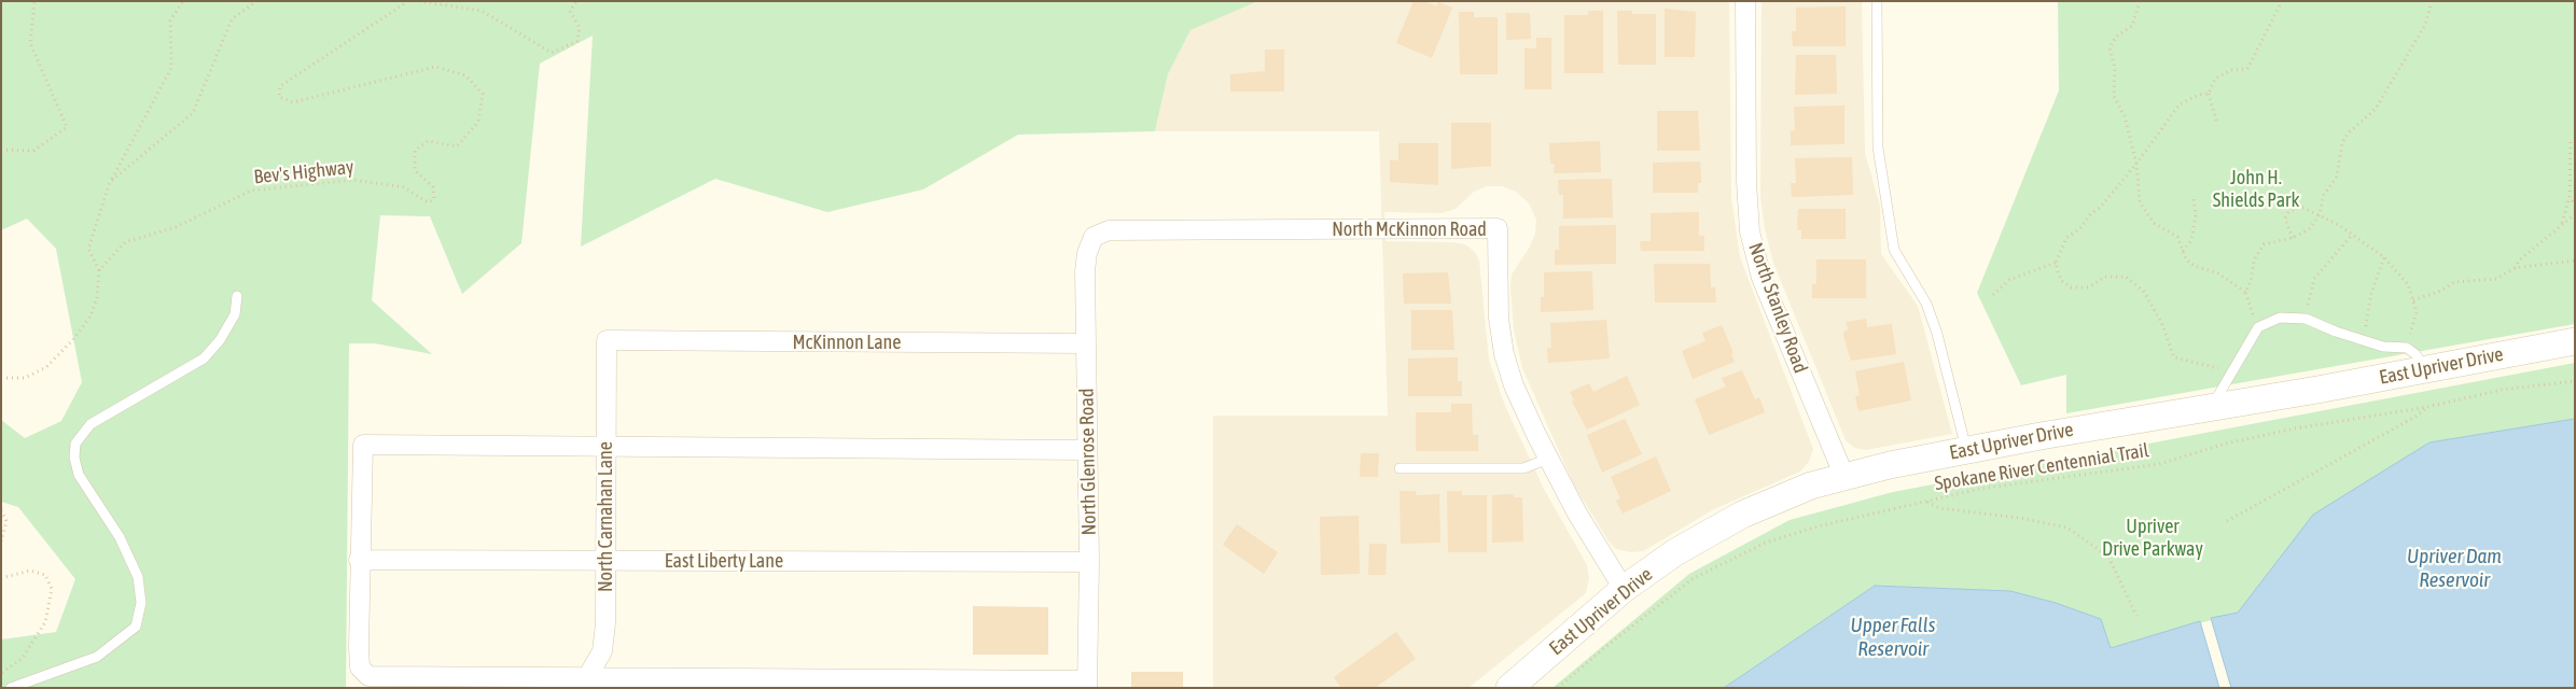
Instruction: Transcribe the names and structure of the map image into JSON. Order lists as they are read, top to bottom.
{
  "streets": {
    "main road": ["East Upriver Drive"],
    "street": [
      "North McKinnon Road",
      "North Stanley Road",
      "McKinnon Lane",
      "North Glenrose Road",
      "North Carnahan Lane",
      "East Liberty Lane"
    ],
    "path": ["Bev's Highway", "Spokane River Centennial Trail"]
  },
  "crossings": [
    ["North McKinnon Road", "East Upriver Drive"],
    ["North McKinnon Road", "North Glenrose Road"],
    ["North Stanley Road", "East Upriver Drive"],
    ["McKinnon Lane", "North Glenrose Road"],
    ["McKinnon Lane", "North Carnahan Lane"],
    ["North Glenrose Road", "East Liberty Lane"],
    ["North Carnahan Lane", "East Liberty Lane"]
  ],
  "water": ["Upriver Dam Reservoir", "Upper Falls Reservoir"],
  "parks": ["John H. Shields Park", "Upriver Drive Parkway"]
}
